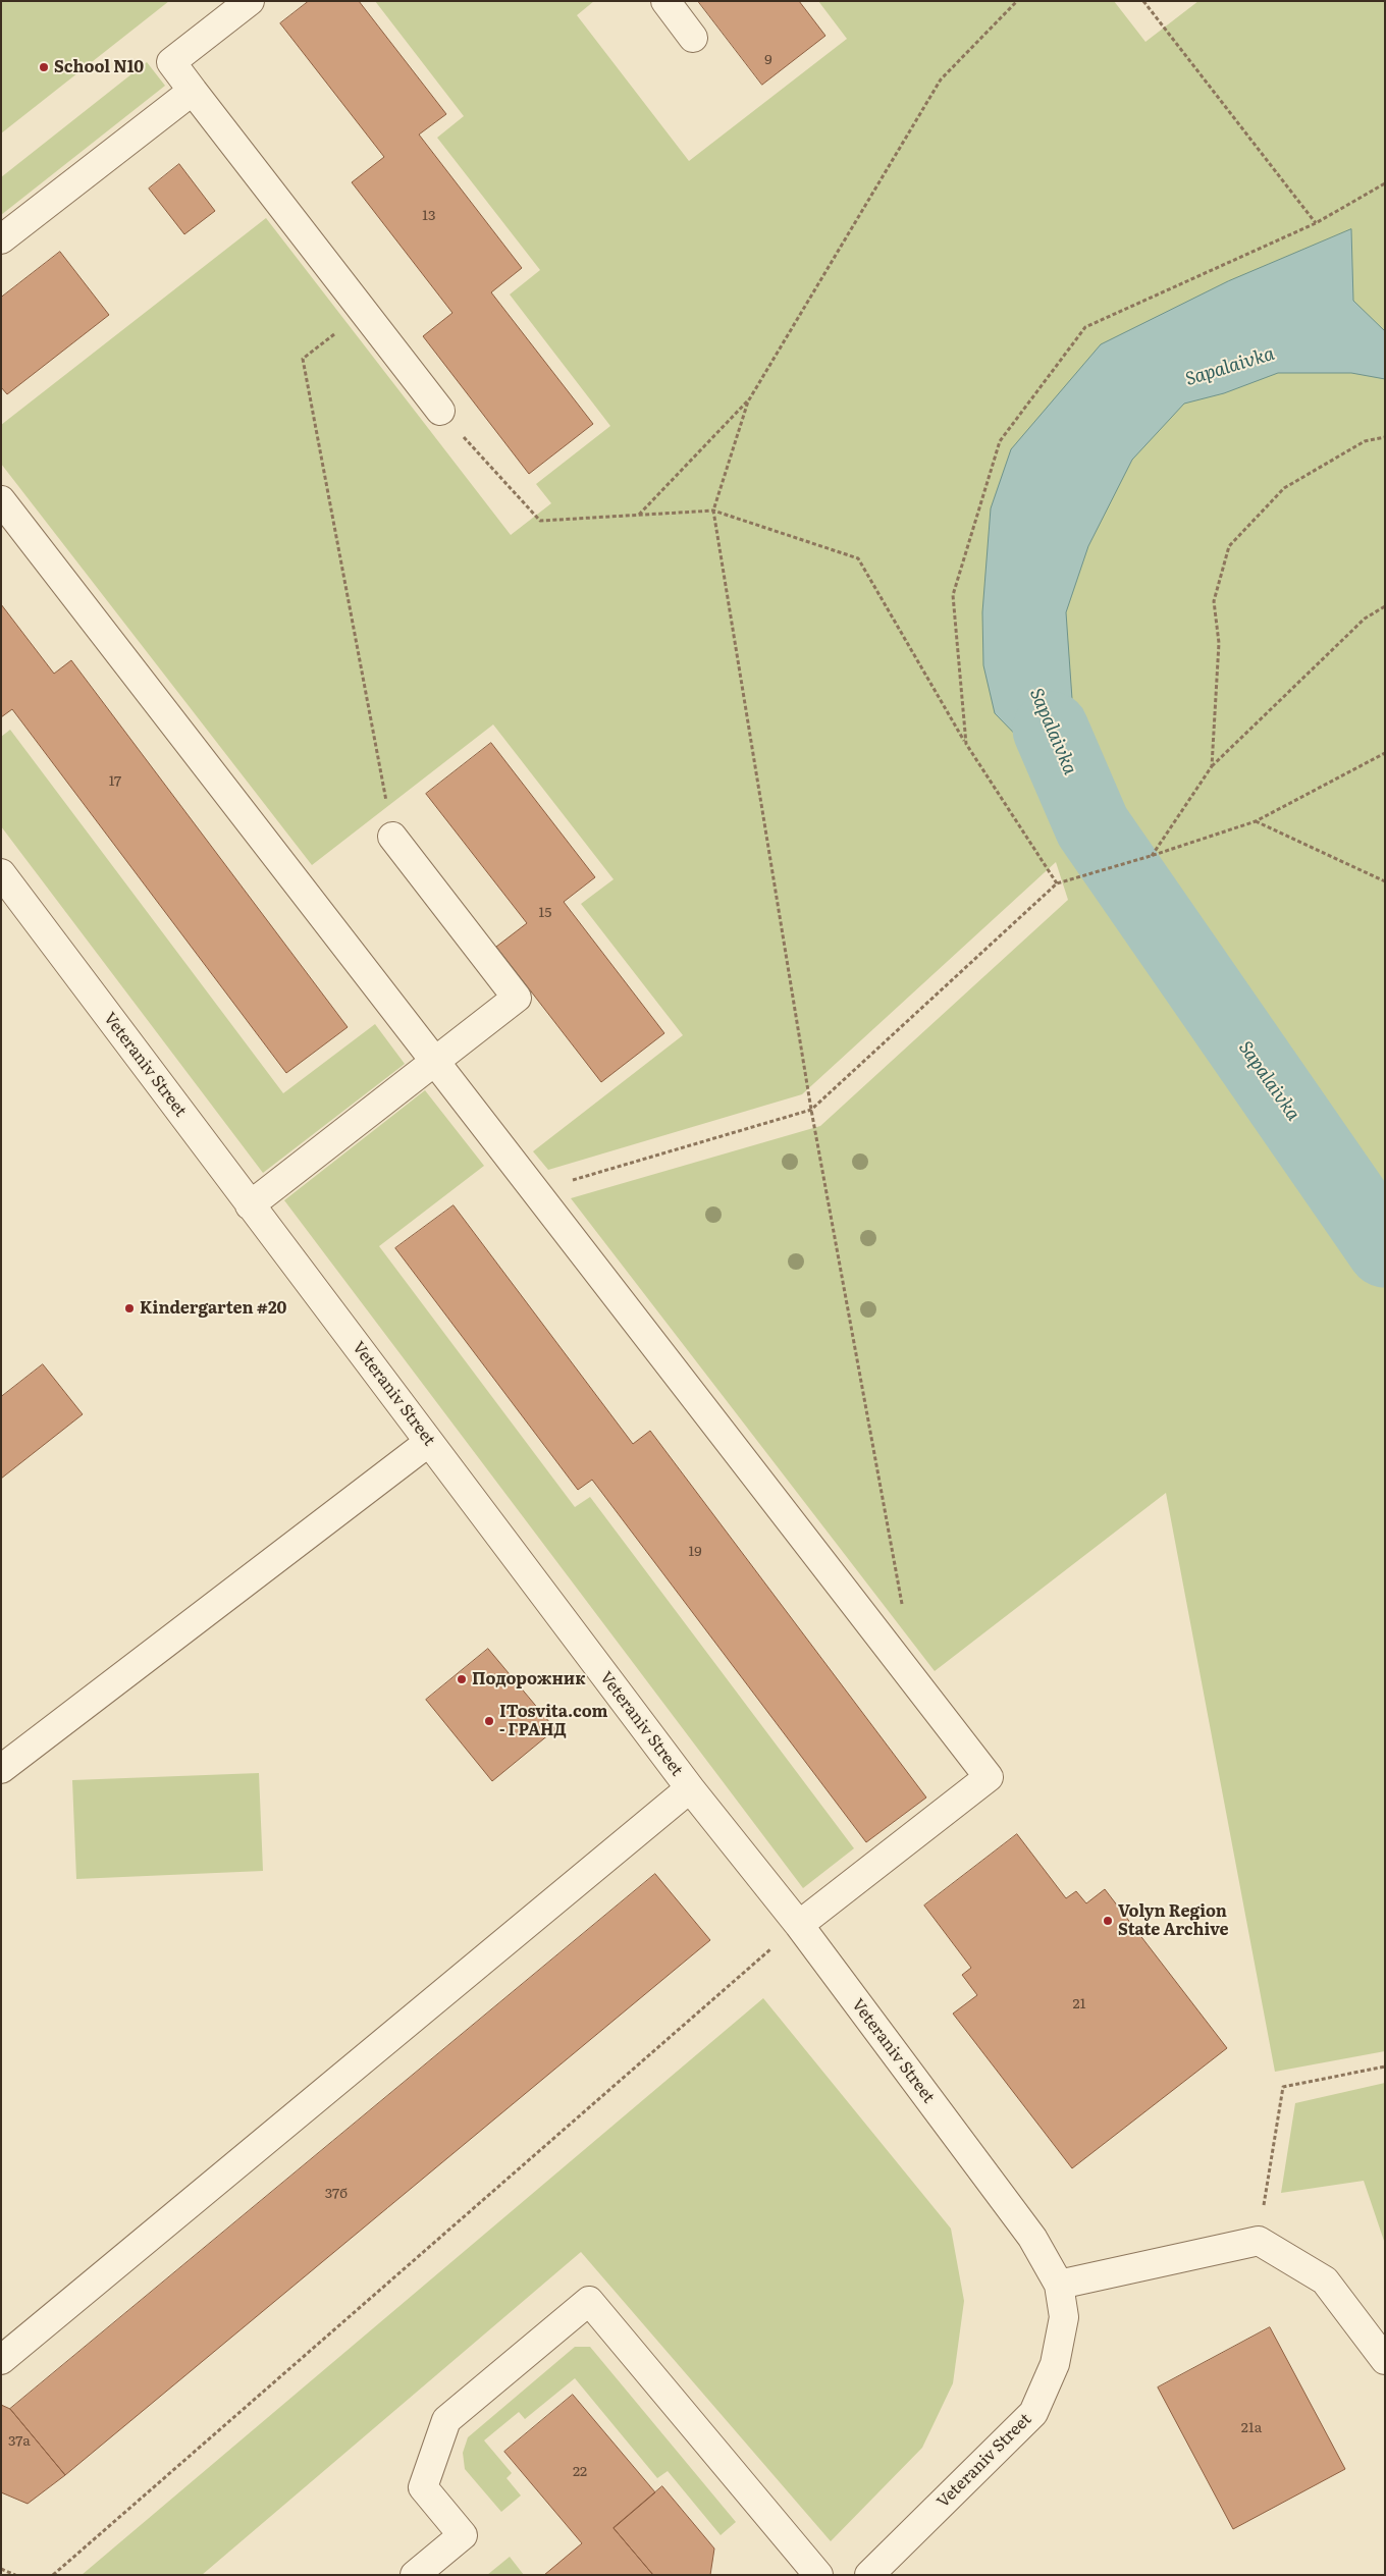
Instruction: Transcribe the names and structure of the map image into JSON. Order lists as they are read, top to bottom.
{
  "streets": {
    "street": ["Veteraniv Street"]
  },
  "water": ["Sapalaivka"],
  "places": [
    "School N10",
    "Kindergarten #20",
    "Подорожник",
    "ITosvita.com - ГРАНД",
    "Volyn Region State Archive"
  ],
  "house_numbers": [
    "9",
    "13",
    "17",
    "15",
    "19",
    "21",
    "37б",
    "21а",
    "37а",
    "22"
  ]
}
